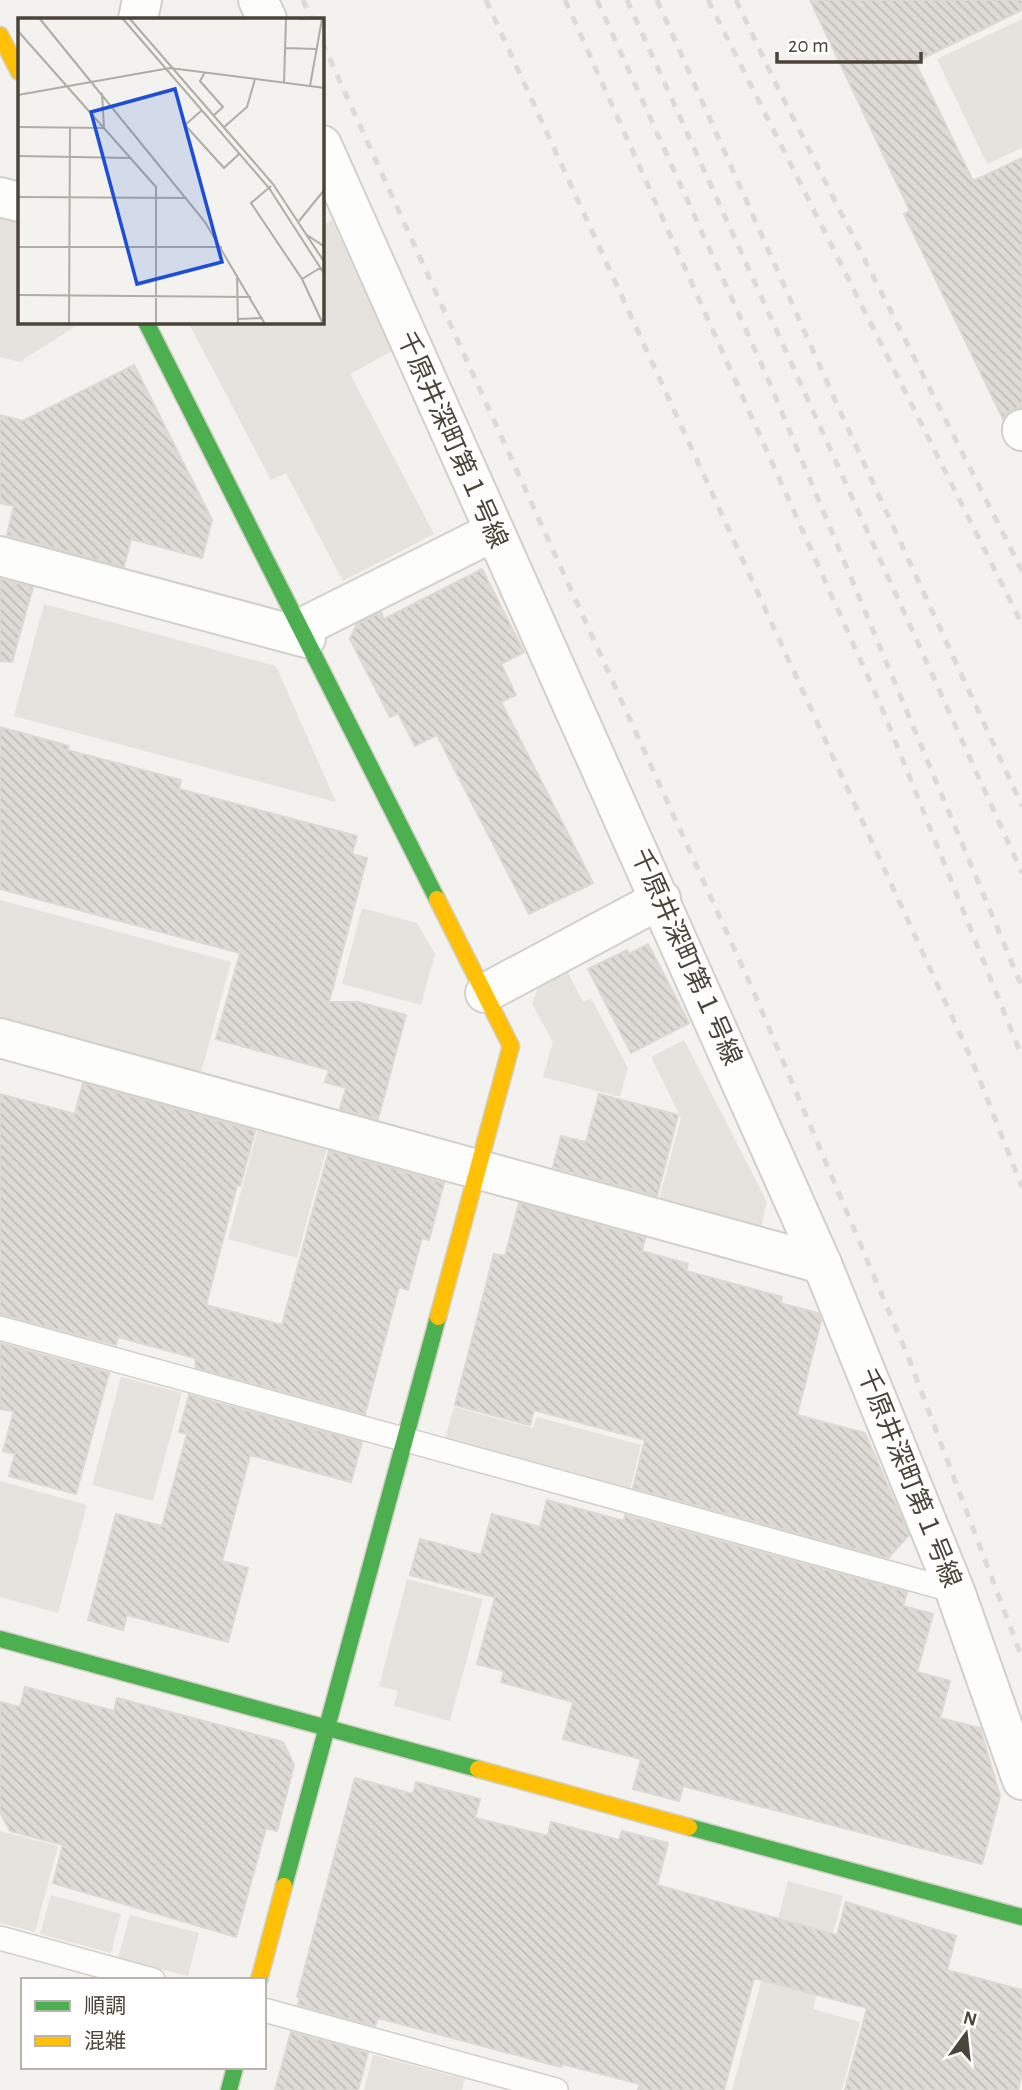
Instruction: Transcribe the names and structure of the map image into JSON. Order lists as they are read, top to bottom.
{
  "streets": {
    "street": ["千原井深町第１号線"]
  },
  "legend": ["順調", "混雑"],
  "scale_bar": "20 m",
  "north": "top"
}
